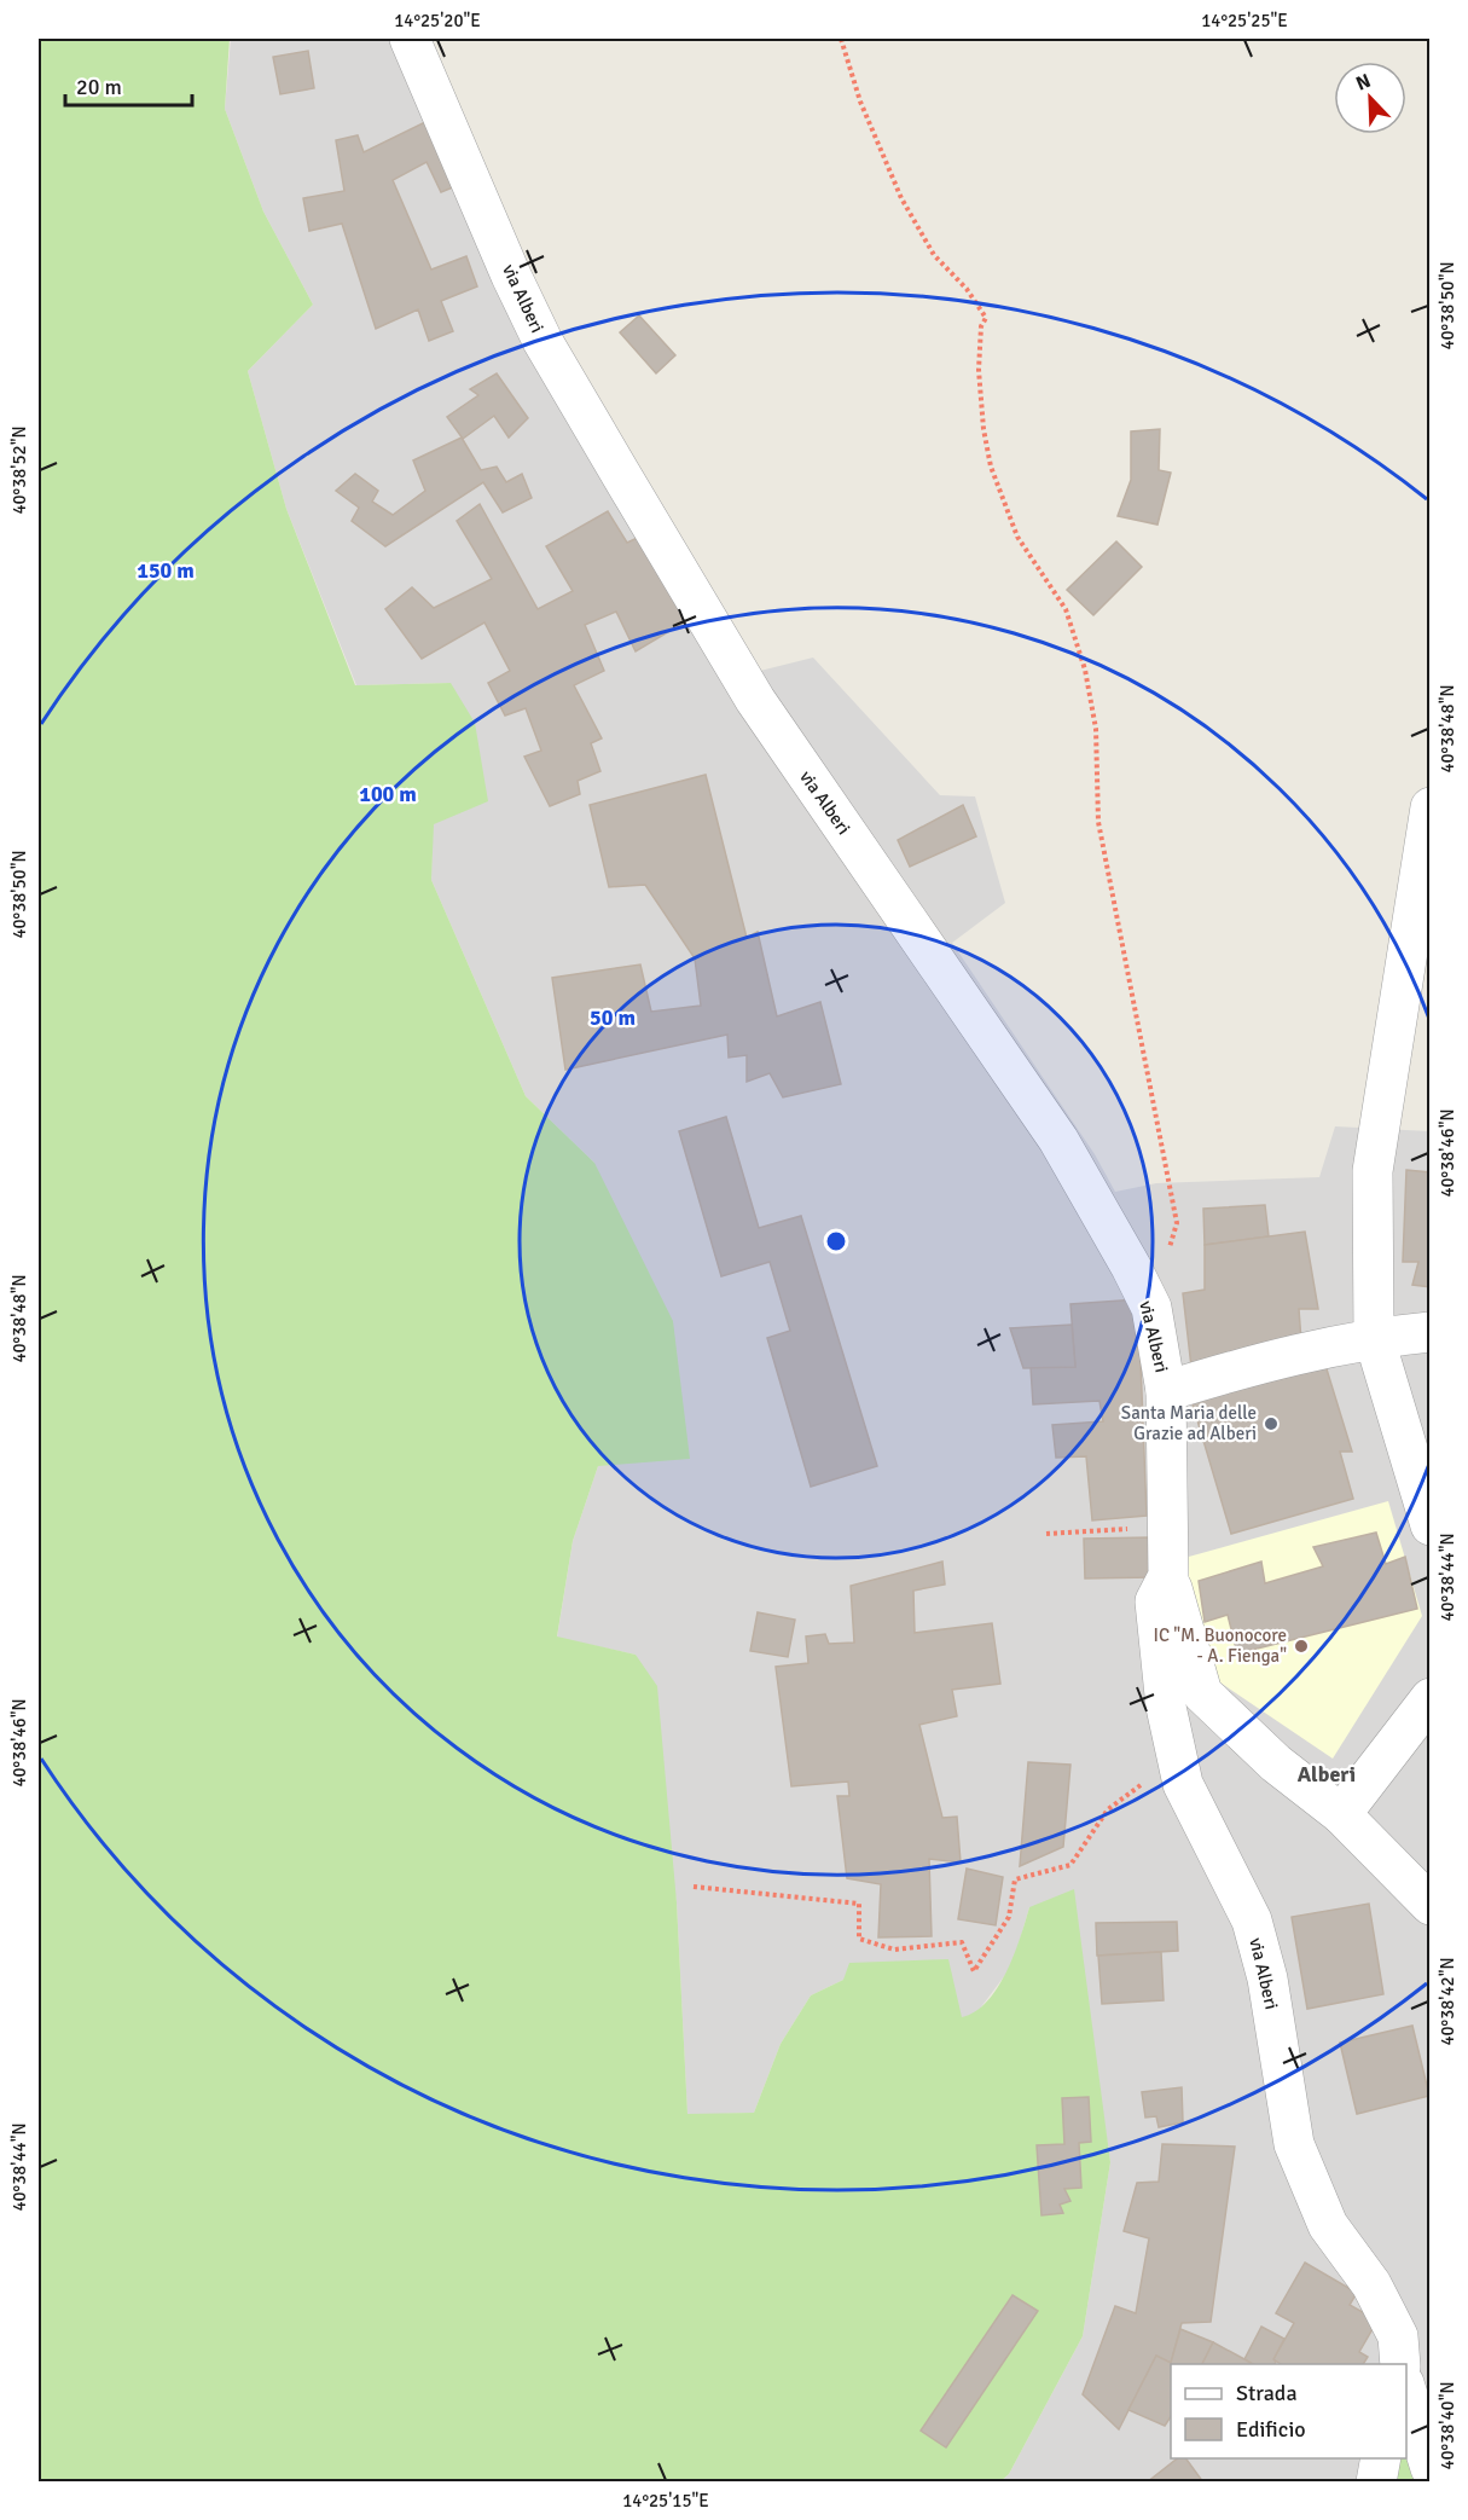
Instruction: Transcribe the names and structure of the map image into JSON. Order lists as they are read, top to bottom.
{
  "streets": {
    "street": ["via Alberi"]
  },
  "districts": ["Alberi"],
  "places": ["Santa Maria delle Grazie ad Alberi", "IC \"M. Buonocore - A. Fienga\""],
  "legend": ["Strada", "Edificio"],
  "scale_bar": "20 m",
  "north": "top left",
  "coordinates": [
    "14°25'20\"E",
    "14°25'25\"E",
    "40°38'50\"N",
    "40°38'52\"N",
    "40°38'48\"N",
    "40°38'46\"N",
    "40°38'44\"N",
    "40°38'42\"N",
    "40°38'40\"N",
    "14°25'15\"E"
  ],
  "rings": ["150 m", "100 m", "50 m"]
}
